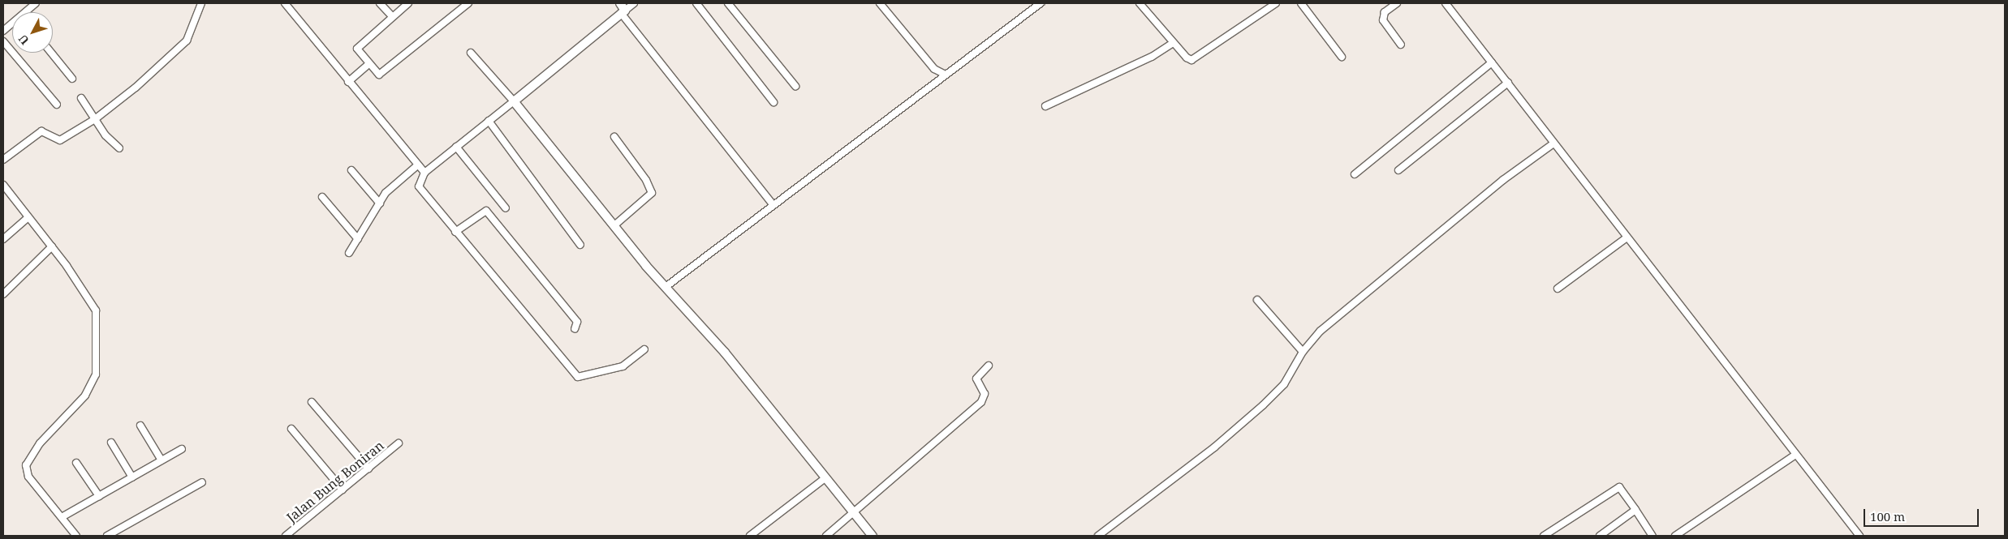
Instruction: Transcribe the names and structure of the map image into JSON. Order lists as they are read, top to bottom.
{
  "streets": {
    "street": ["Jalan Bung Boniran"]
  },
  "scale_bar": "100 m",
  "north": "bottom left"
}
